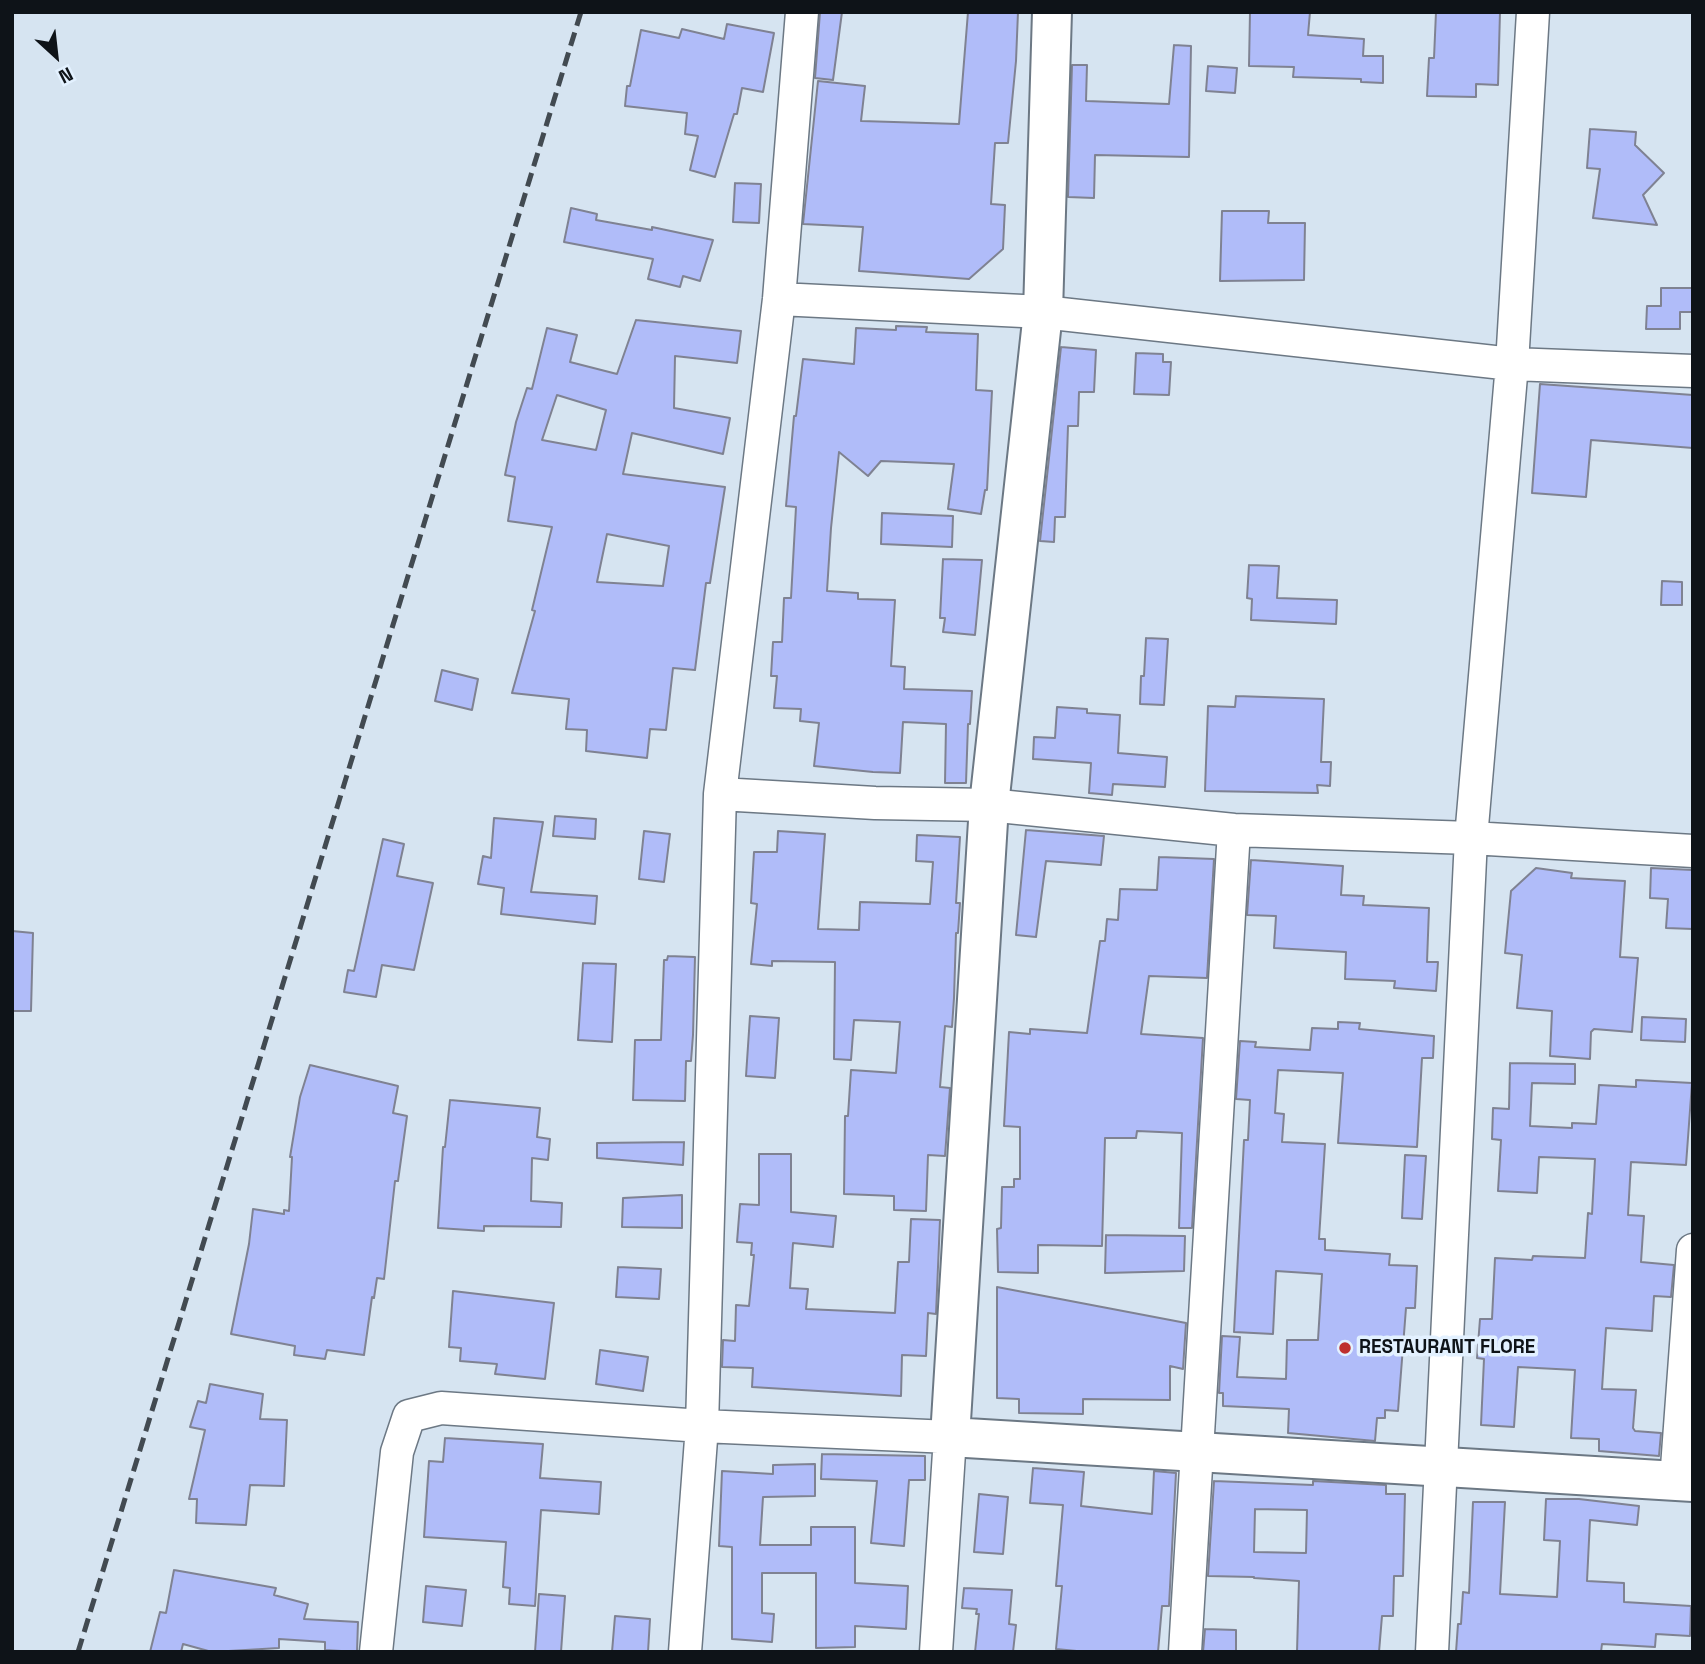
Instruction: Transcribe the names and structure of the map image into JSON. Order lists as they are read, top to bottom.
{
  "places": ["RESTAURANT FLORE"],
  "north": "bottom right"
}
